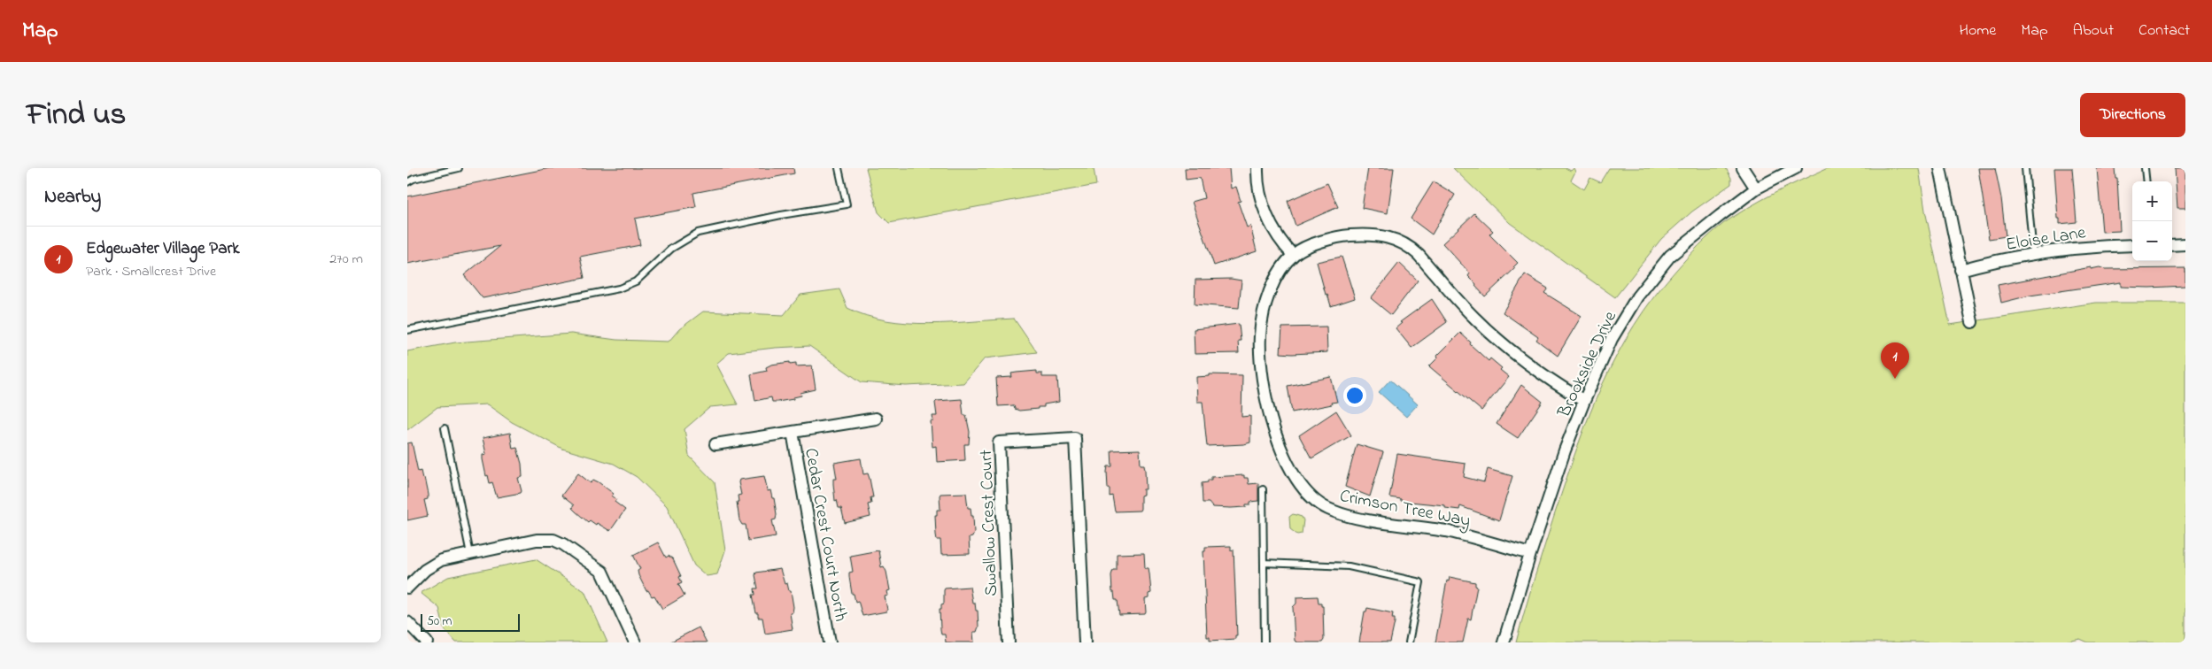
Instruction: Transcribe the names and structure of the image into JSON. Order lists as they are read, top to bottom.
{
  "streets": {
    "street": [
      "Eloise Lane",
      "Brookside Drive",
      "Crimson Tree Way",
      "Swallow Crest Court",
      "Cedar Crest Court North"
    ]
  },
  "crossings": [
    ["Brookside Drive", "Crimson Tree Way"]
  ],
  "scale_bar": "50 m",
  "page": {
    "header": "Map",
    "nav": [
      "Home",
      "Map",
      "About",
      "Contact"
    ],
    "title": "Find us",
    "buttons": "Directions",
    "heading": "Nearby",
    "map_buttons": ["+", "−"],
    "list": [
      {
        "mark": "1",
        "name": "Edgewater Village Park",
        "note": "Park · Smallcrest Drive",
        "value": "270 m"
      }
    ],
    "pins": "1",
    "scale": "50 m"
  }
}
